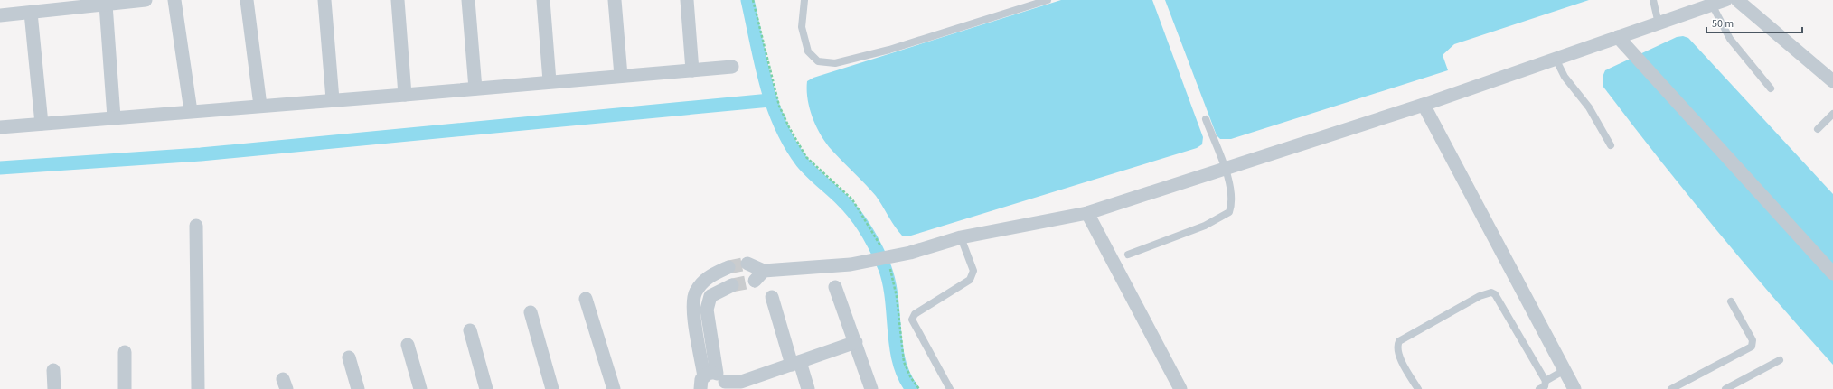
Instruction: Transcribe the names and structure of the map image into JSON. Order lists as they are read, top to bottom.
{
  "scale_bar": "50 m"
}
